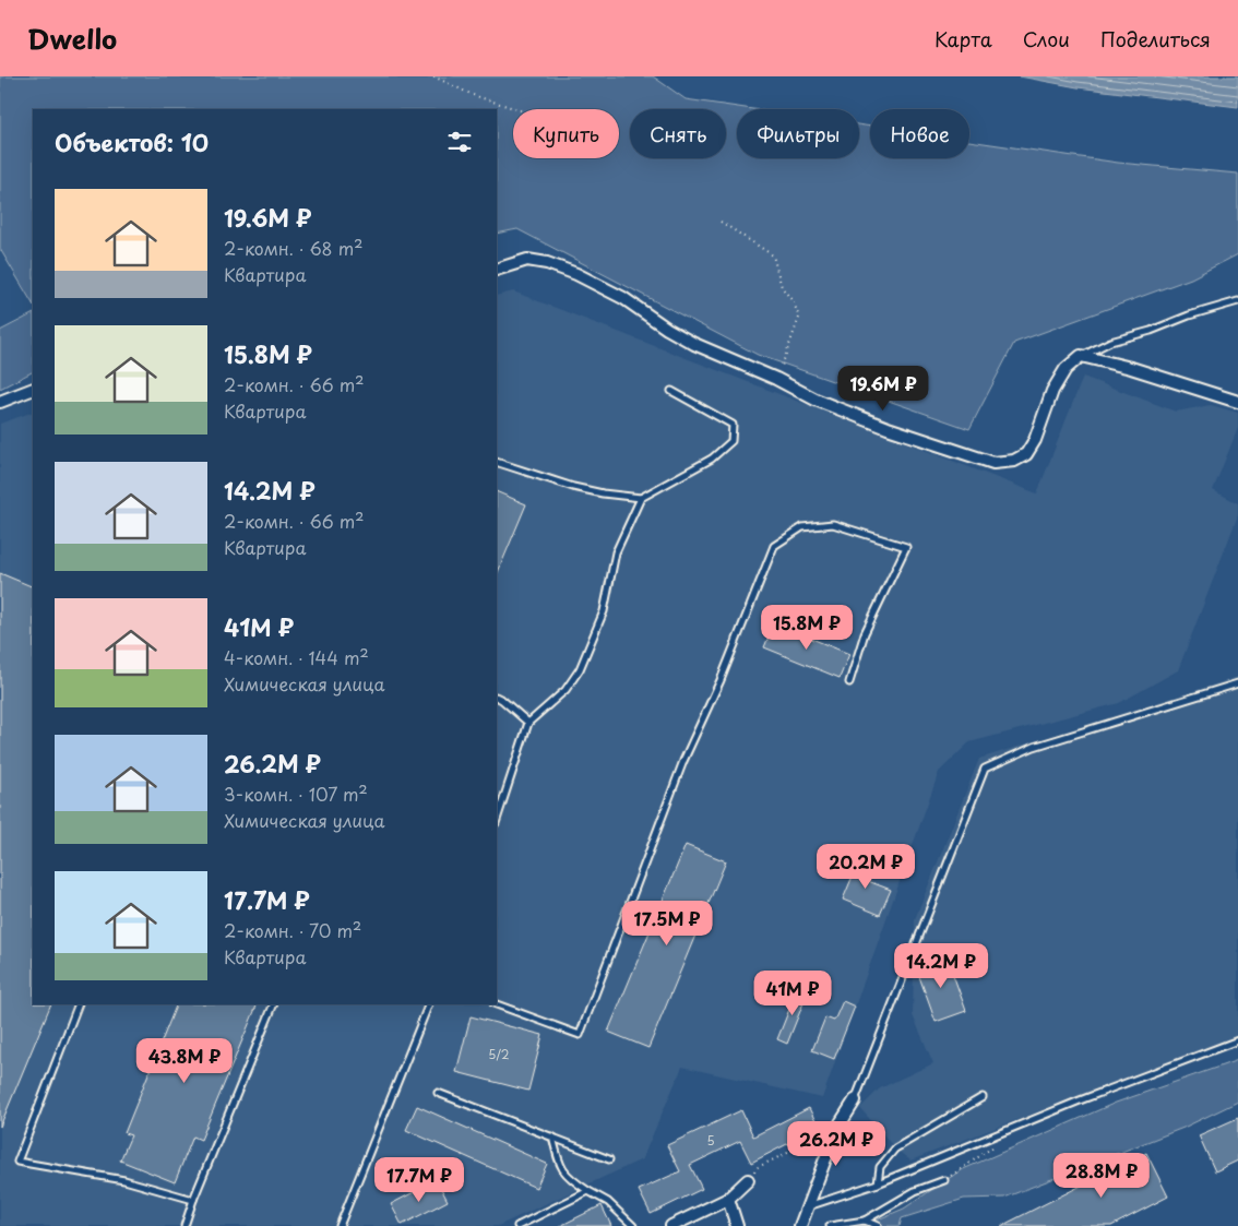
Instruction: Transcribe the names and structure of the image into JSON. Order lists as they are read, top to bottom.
{
  "house_numbers": ["5/2", "5"],
  "page": {
    "header": "Dwello",
    "nav": ["Карта", "Слои", "Поделиться"],
    "chip": [
      "Купить",
      "Снять",
      "Фильтры",
      "Новое"
    ],
    "heading": "Объектов: 10",
    "list": [
      {
        "name": "19.6M ₽",
        "note": "2-комн. · 68 m² · Квартира"
      },
      {
        "name": "15.8M ₽",
        "note": "2-комн. · 66 m² · Квартира"
      },
      {
        "name": "14.2M ₽",
        "note": "2-комн. · 66 m² · Квартира"
      },
      {
        "name": "41M ₽",
        "note": "4-комн. · 144 m² · Химическая улица"
      },
      {
        "name": "26.2M ₽",
        "note": "3-комн. · 107 m² · Химическая улица"
      },
      {
        "name": "17.7M ₽",
        "note": "2-комн. · 70 m² · Квартира"
      }
    ],
    "price": [
      "19.6M ₽",
      "15.8M ₽",
      "20.2M ₽",
      "17.5M ₽",
      "14.2M ₽",
      "41M ₽",
      "43.8M ₽",
      "26.2M ₽",
      "28.8M ₽",
      "17.7M ₽"
    ]
  }
}
